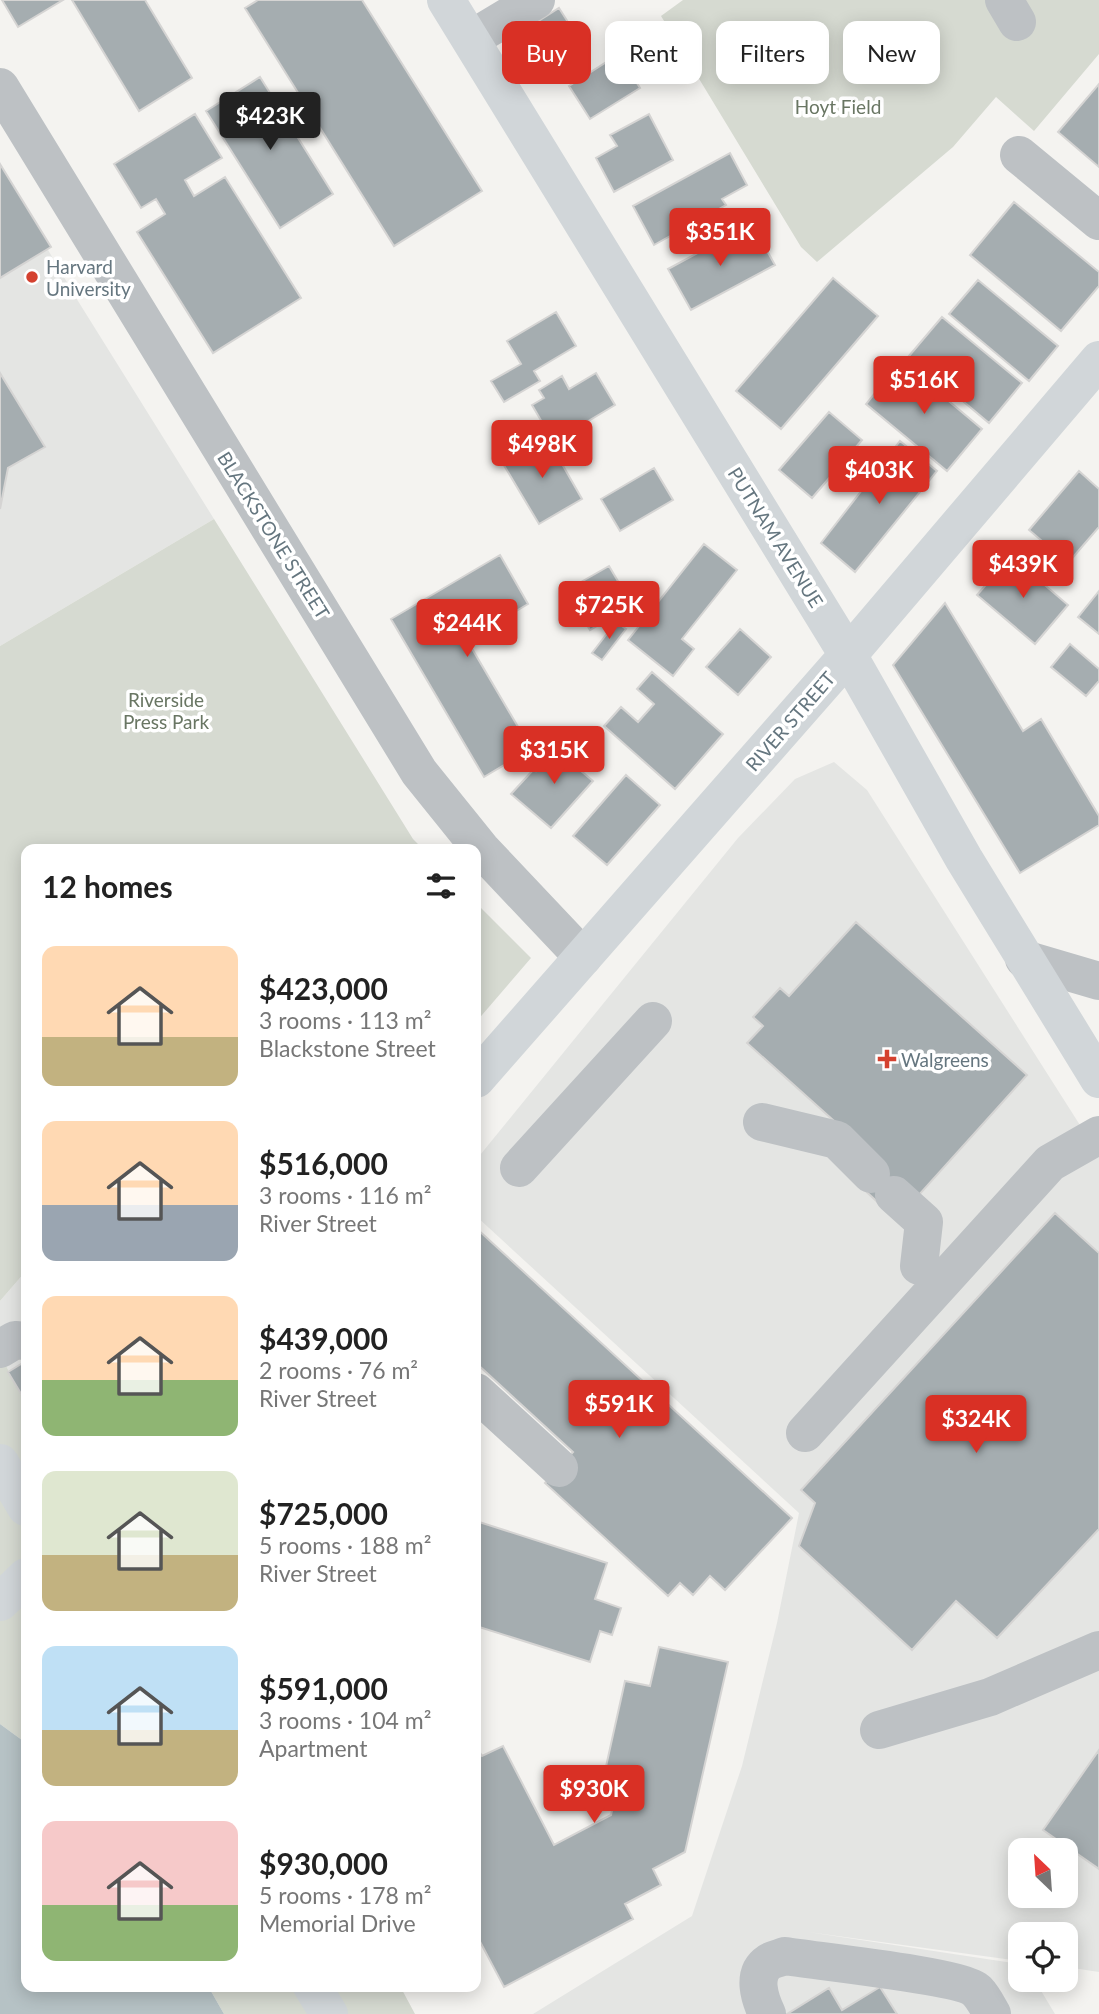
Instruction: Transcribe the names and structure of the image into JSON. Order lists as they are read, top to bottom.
{
  "streets": {
    "main road": ["PUTNAM AVENUE", "RIVER STREET"],
    "street": ["BLACKSTONE STREET"]
  },
  "crossings": [
    ["BLACKSTONE STREET", "RIVER STREET"],
    ["PUTNAM AVENUE", "RIVER STREET"]
  ],
  "parks": ["Hoyt Field", "Riverside Press Park"],
  "places": {
    "other": ["Harvard University"],
    "health": ["Walgreens"]
  },
  "north": "top left",
  "page": {
    "chip": [
      "Buy",
      "Rent",
      "Filters",
      "New"
    ],
    "price": [
      "$423K",
      "$351K",
      "$516K",
      "$498K",
      "$403K",
      "$439K",
      "$725K",
      "$244K",
      "$315K",
      "$591K",
      "$324K",
      "$930K"
    ],
    "heading": "12 homes",
    "list": [
      {
        "name": "$423,000",
        "note": "3 rooms · 113 m² · Blackstone Street"
      },
      {
        "name": "$516,000",
        "note": "3 rooms · 116 m² · River Street"
      },
      {
        "name": "$439,000",
        "note": "2 rooms · 76 m² · River Street"
      },
      {
        "name": "$725,000",
        "note": "5 rooms · 188 m² · River Street"
      },
      {
        "name": "$591,000",
        "note": "3 rooms · 104 m² · Apartment"
      },
      {
        "name": "$930,000",
        "note": "5 rooms · 178 m² · Memorial Drive"
      }
    ]
  }
}
